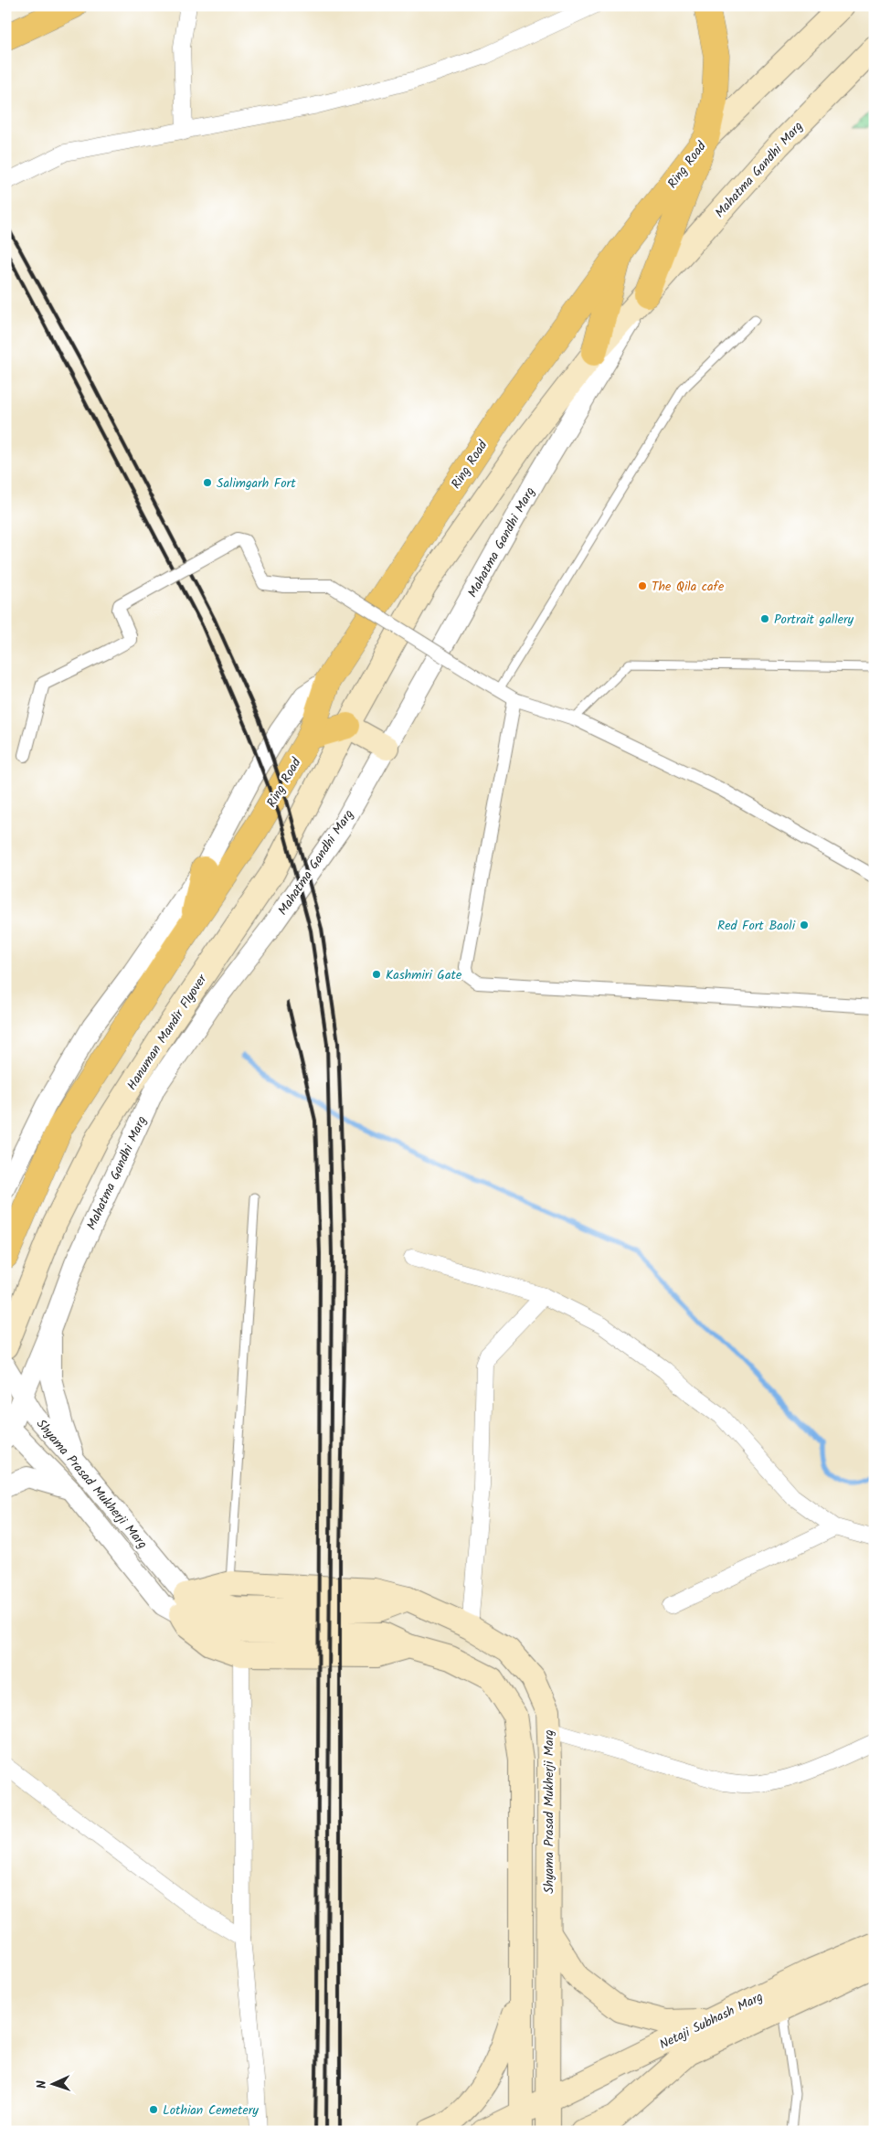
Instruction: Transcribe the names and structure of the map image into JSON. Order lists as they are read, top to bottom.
{
  "streets": {
    "main road": [
      "Ring Road",
      "Mahatma Gandhi Marg",
      "Hanuman Mandir Flyover",
      "Shyama Prasad Mukherji Marg",
      "Netaji Subhash Marg"
    ]
  },
  "crossings": [
    ["Mahatma Gandhi Marg", "Hanuman Mandir Flyover"],
    ["Mahatma Gandhi Marg", "Shyama Prasad Mukherji Marg"],
    ["Shyama Prasad Mukherji Marg", "Netaji Subhash Marg"]
  ],
  "places": [
    "Salimgarh Fort",
    "The Qila cafe",
    "Portrait gallery",
    "Red Fort Baoli",
    "Kashmiri Gate",
    "Lothian Cemetery"
  ],
  "north": "left"
}
